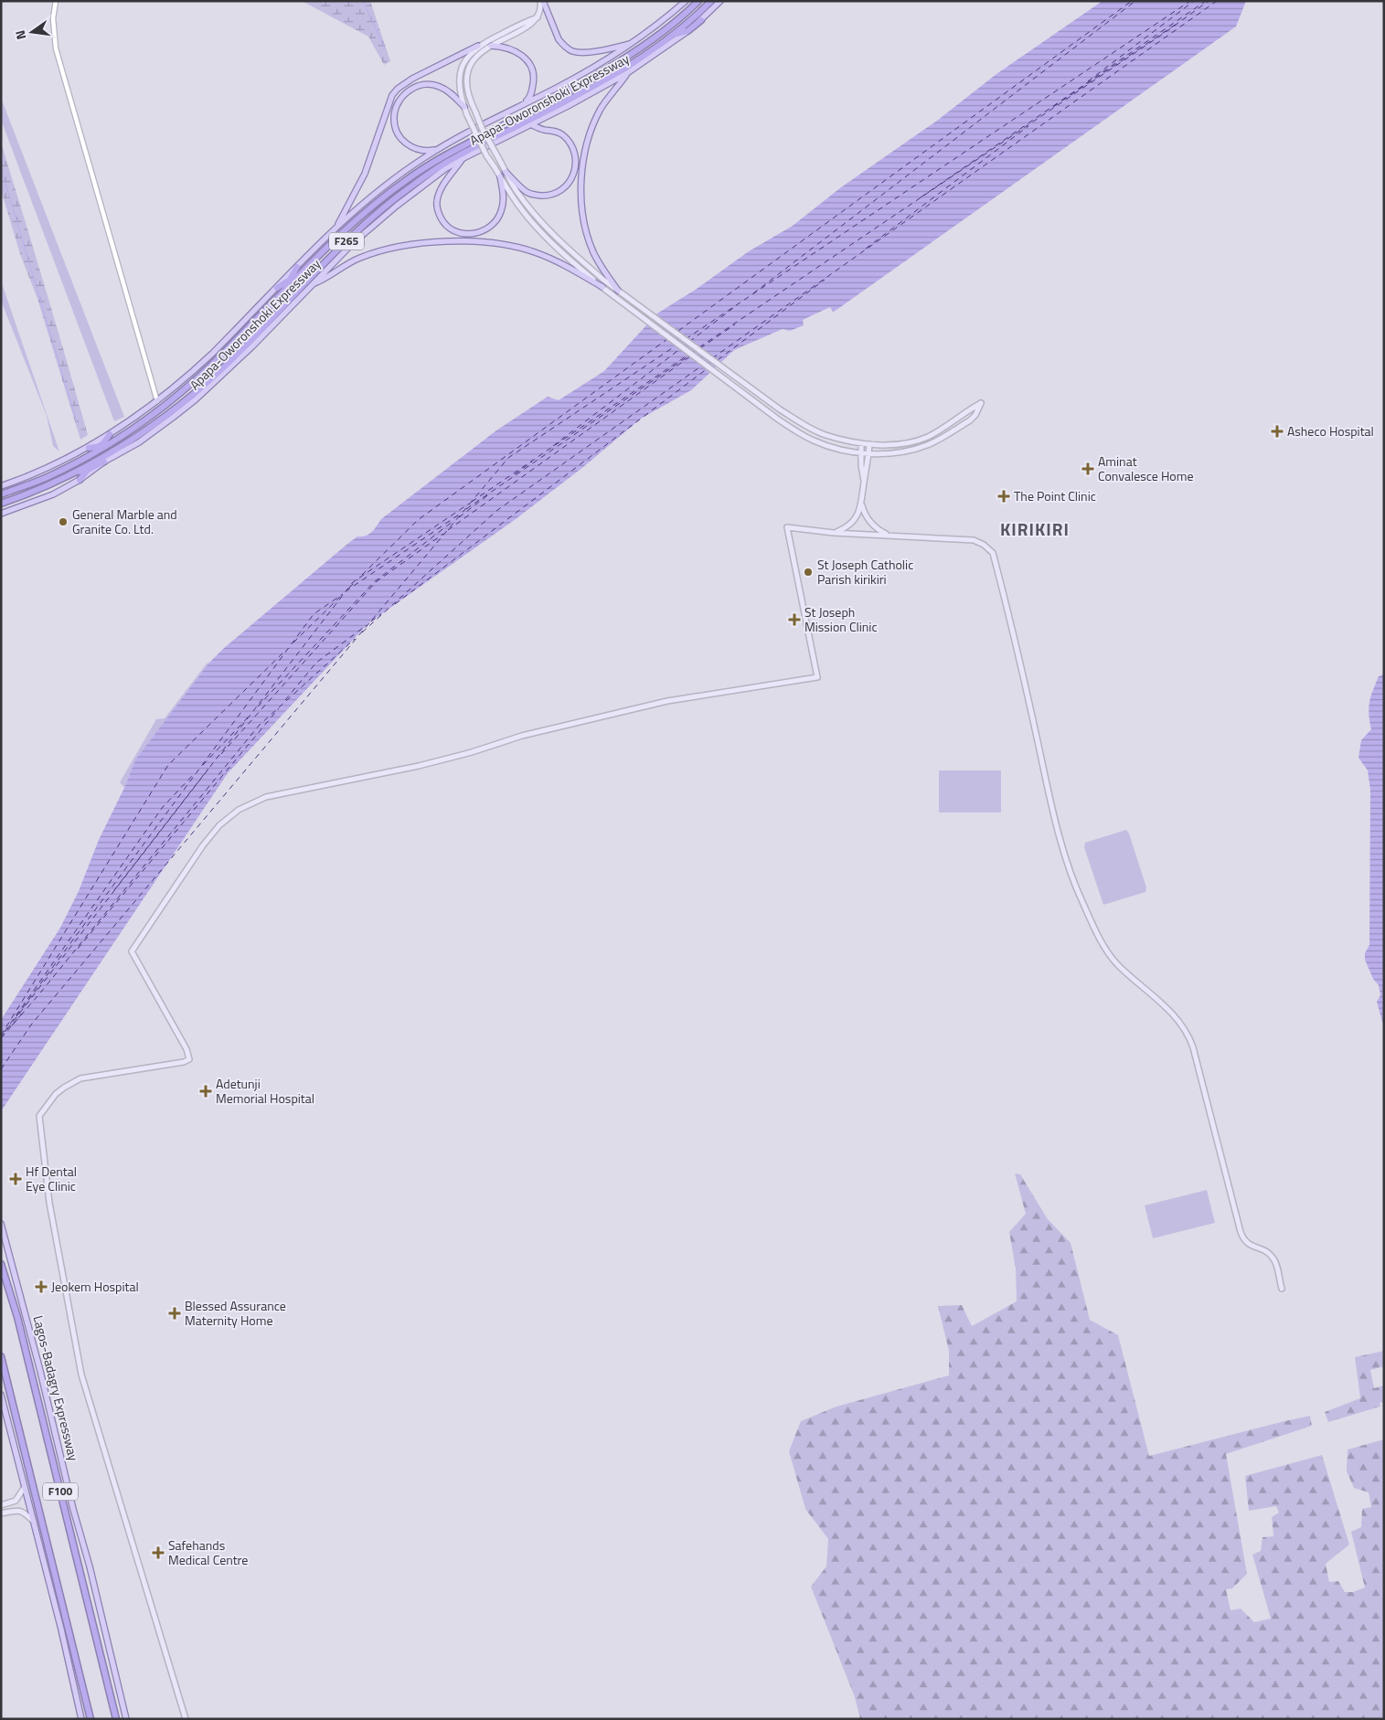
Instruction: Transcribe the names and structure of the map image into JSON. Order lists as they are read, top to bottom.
{
  "streets": {
    "highway": [
      "Apapa-Oworonshoki Expressway",
      "F265",
      "Lagos-Badagry Expressway",
      "F100"
    ]
  },
  "districts": ["KIRIKIRI"],
  "places": {
    "health": [
      "Asheco Hospital",
      "Aminat Convalesce Home",
      "The Point Clinic",
      "St Joseph Mission Clinic",
      "Adetunji Memorial Hospital",
      "Hf Dental Eye Clinic",
      "Jeokem Hospital",
      "Blessed Assurance Maternity Home",
      "Safehands Medical Centre"
    ],
    "other": ["General Marble and Granite Co. Ltd.", "St Joseph Catholic Parish kirikiri"]
  },
  "north": "left"
}
